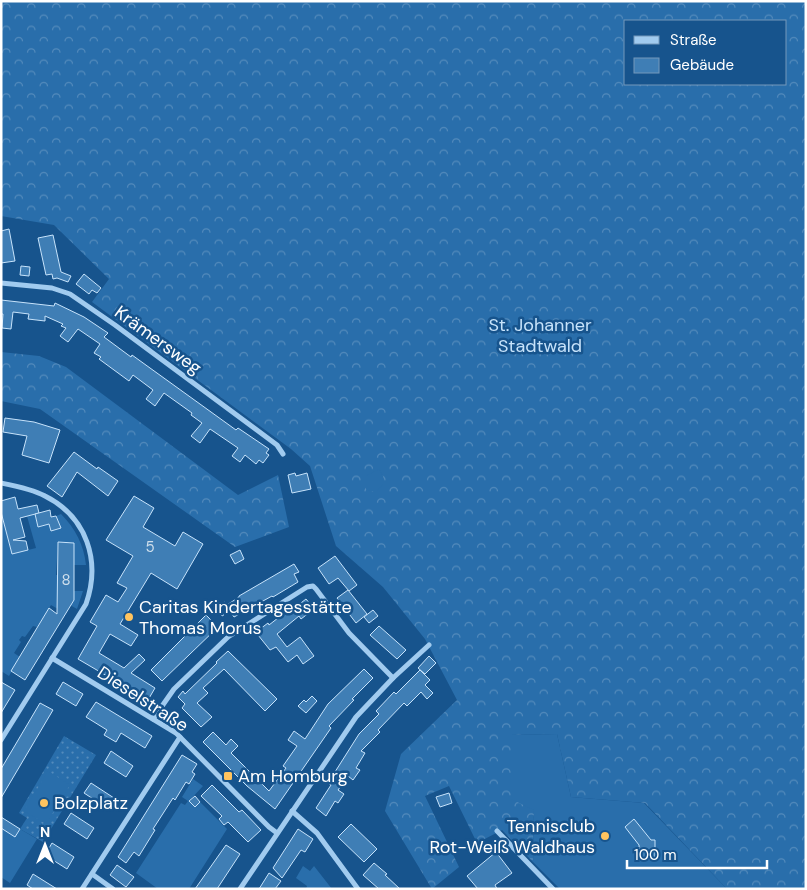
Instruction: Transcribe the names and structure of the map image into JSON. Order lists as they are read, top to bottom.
{
  "streets": {
    "street": ["Krämersweg", "Dieselstraße"]
  },
  "parks": ["St. Johanner Stadtwald"],
  "places": {
    "other": ["Caritas Kindertagesstätte Thomas Morus", "Bolzplatz", "Tennisclub Rot-Weiß Waldhaus"],
    "transit": ["Am Homburg"]
  },
  "house_numbers": ["5", "8"],
  "legend": ["Straße", "Gebäude"],
  "scale_bar": "100 m",
  "north": "top"
}
